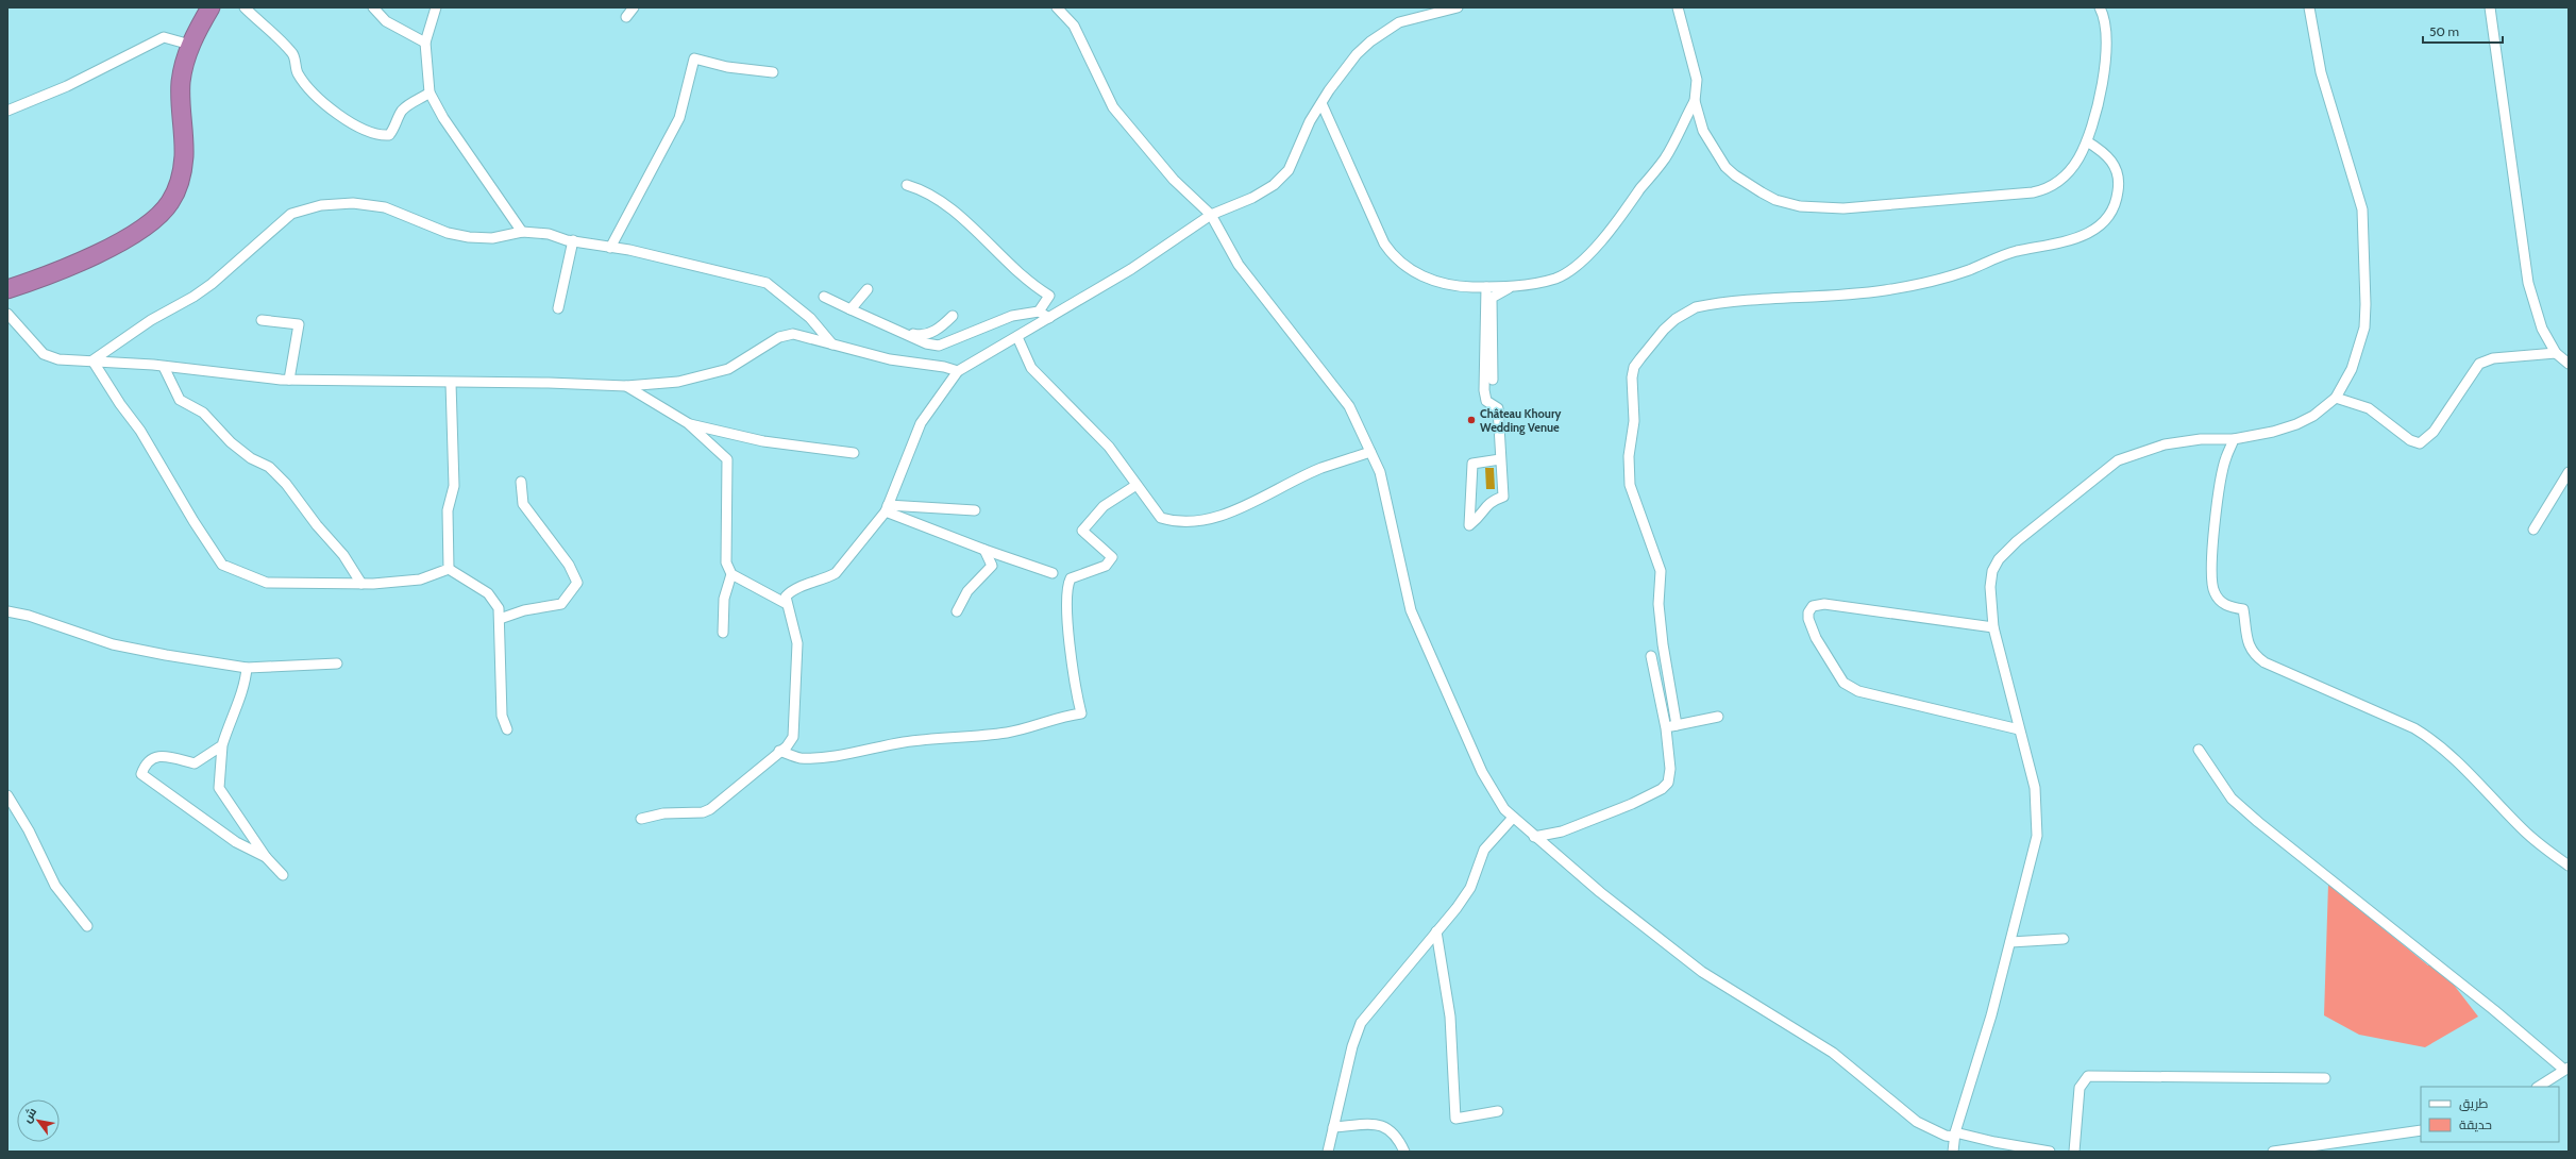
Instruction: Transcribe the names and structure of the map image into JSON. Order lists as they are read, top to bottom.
{
  "places": ["Château Khoury Wedding Venue"],
  "legend": ["طريق", "حديقة"],
  "scale_bar": "50 m",
  "north": "top left"
}
